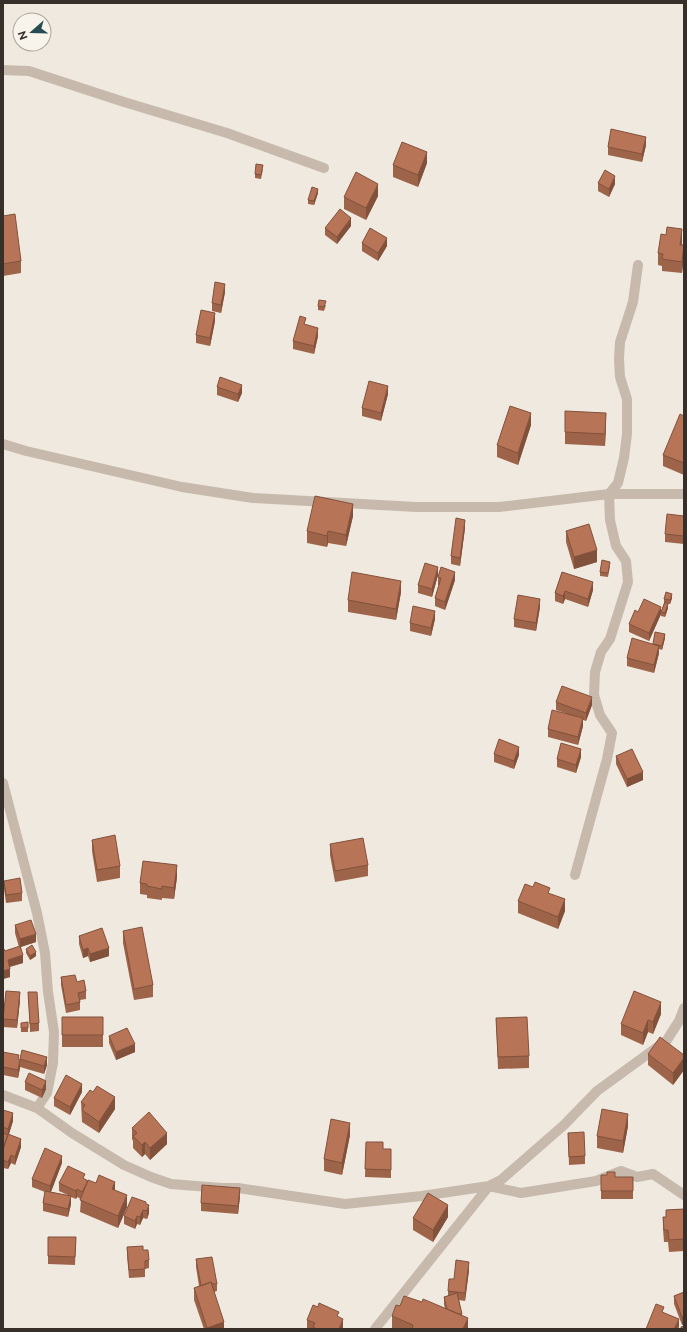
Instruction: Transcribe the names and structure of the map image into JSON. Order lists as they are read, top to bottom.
{
  "north": "left"
}
